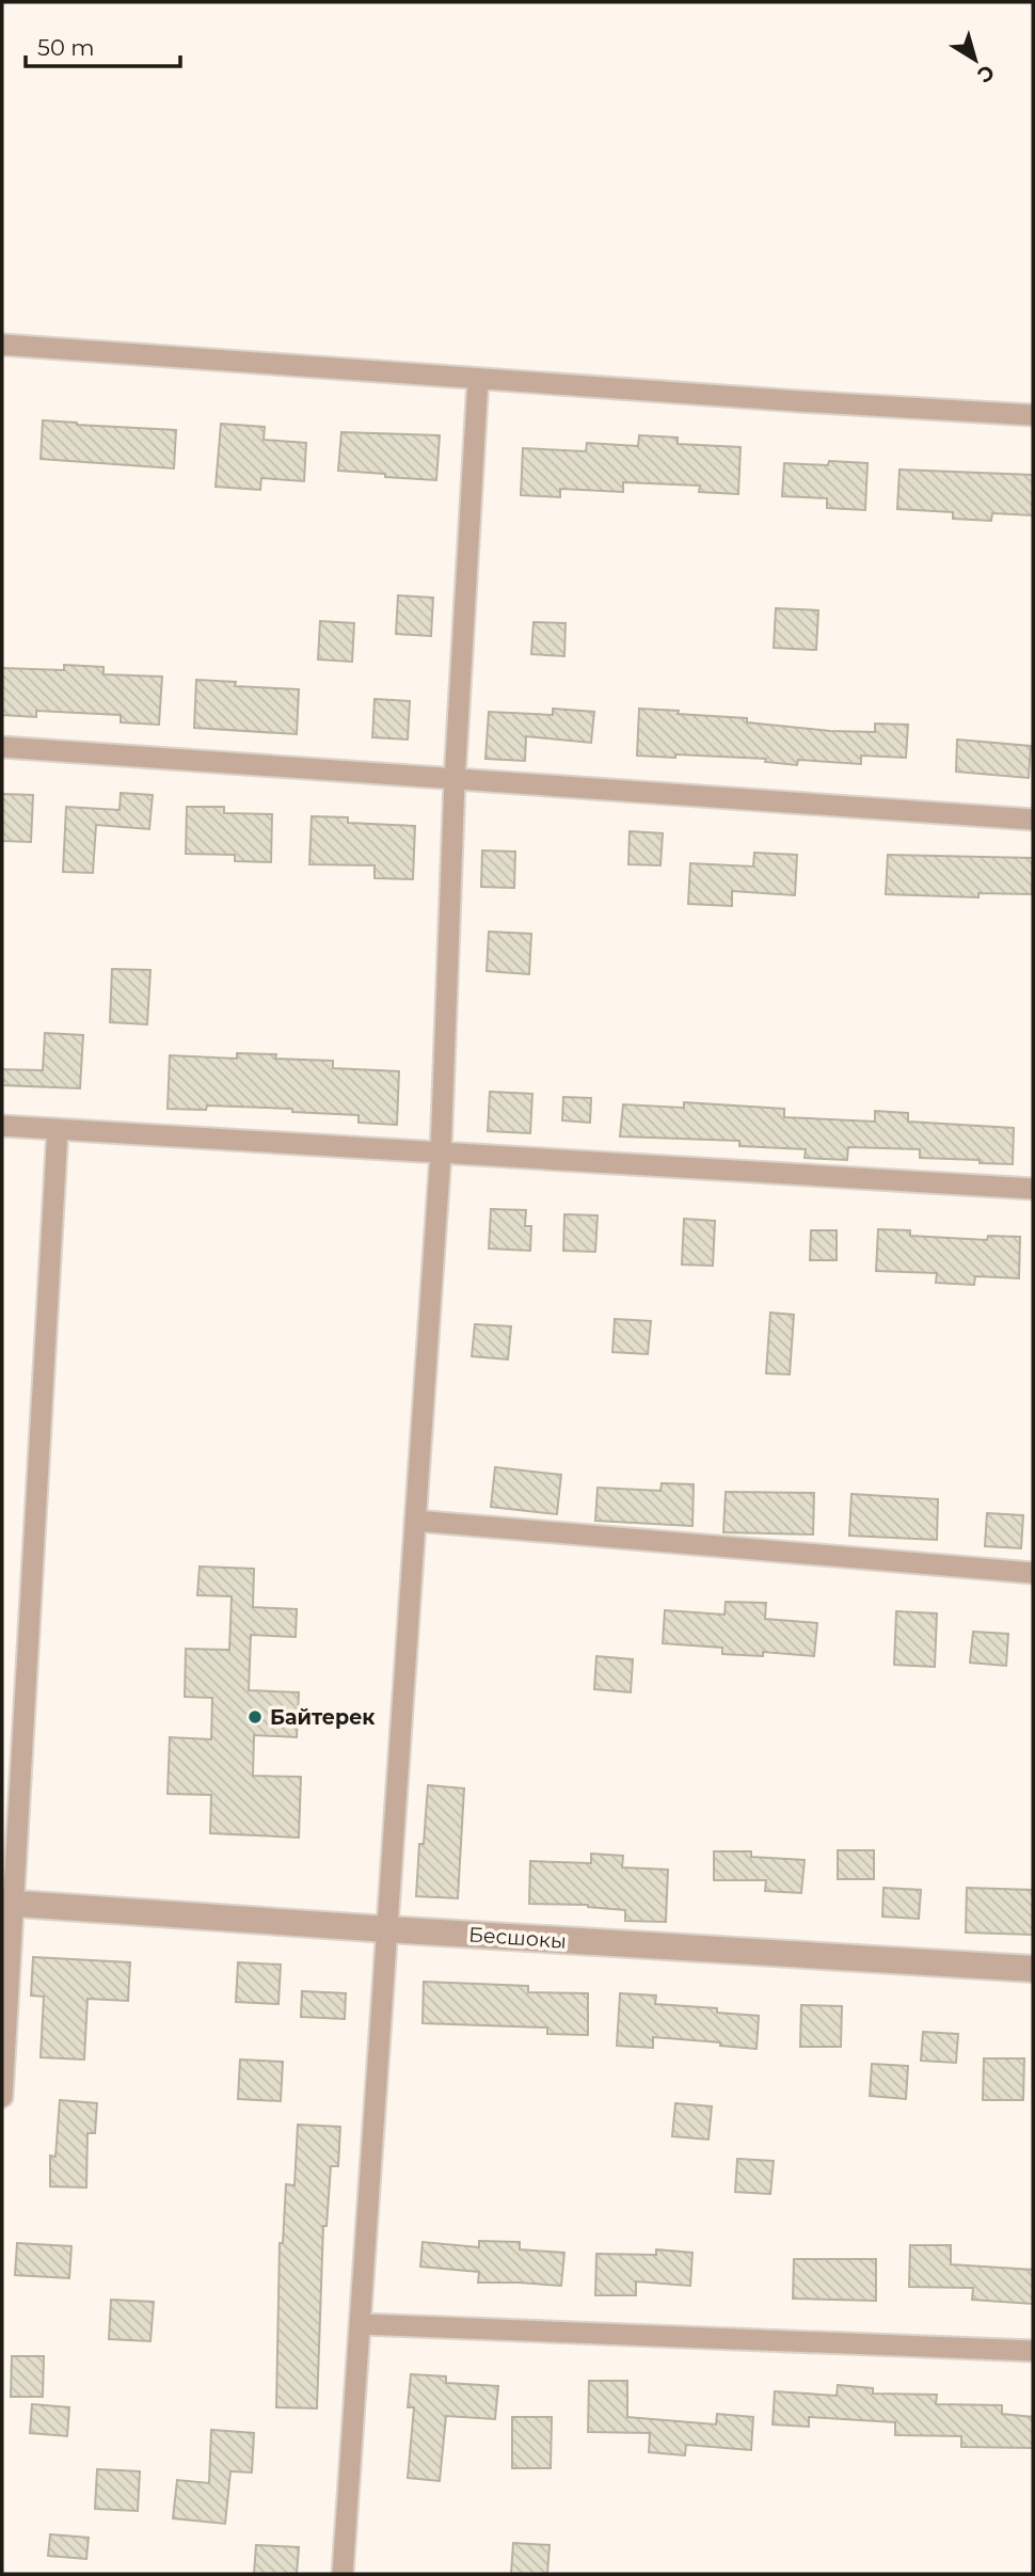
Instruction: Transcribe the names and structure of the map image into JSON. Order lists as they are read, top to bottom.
{
  "streets": {
    "street": ["Бесшокы"]
  },
  "places": ["Байтерек"],
  "scale_bar": "50 m",
  "north": "bottom right"
}
